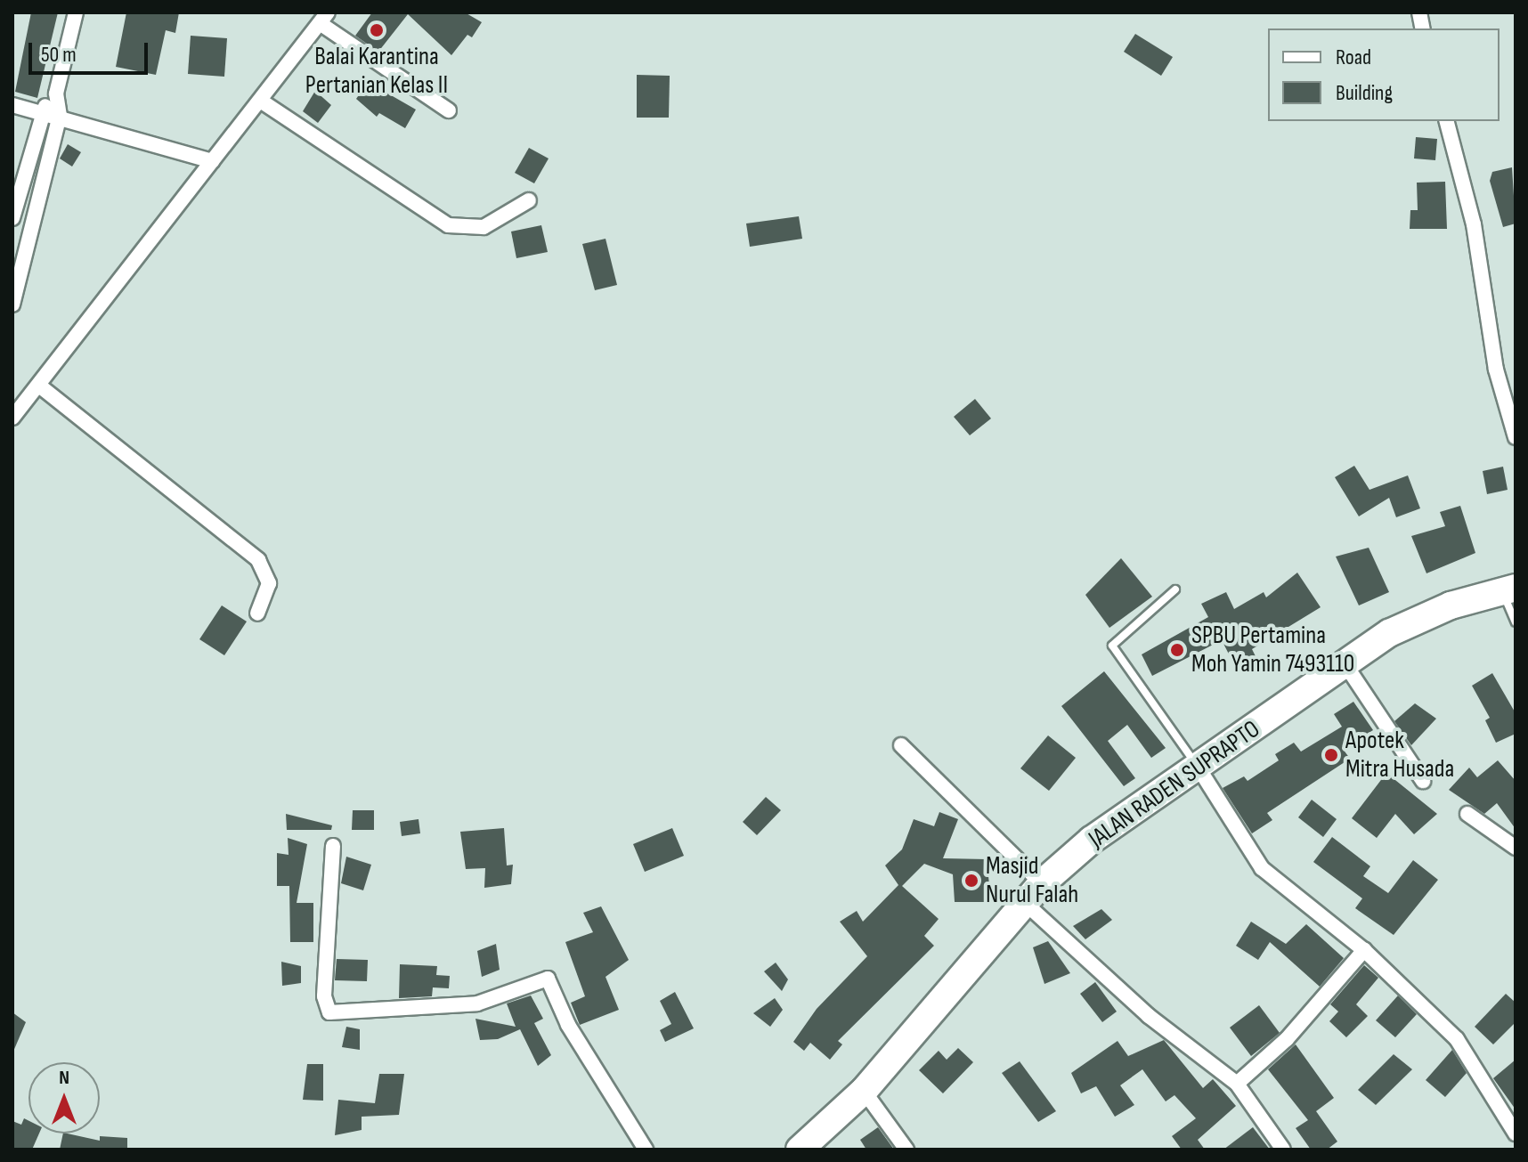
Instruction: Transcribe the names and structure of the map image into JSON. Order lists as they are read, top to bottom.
{
  "streets": {
    "highway": ["JALAN RADEN SUPRAPTO"]
  },
  "places": [
    "Balai Karantina Pertanian Kelas II",
    "SPBU Pertamina Moh Yamin 7493110",
    "Apotek Mitra Husada",
    "Masjid Nurul Falah"
  ],
  "legend": ["Road", "Building"],
  "scale_bar": "50 m",
  "north": "top"
}
